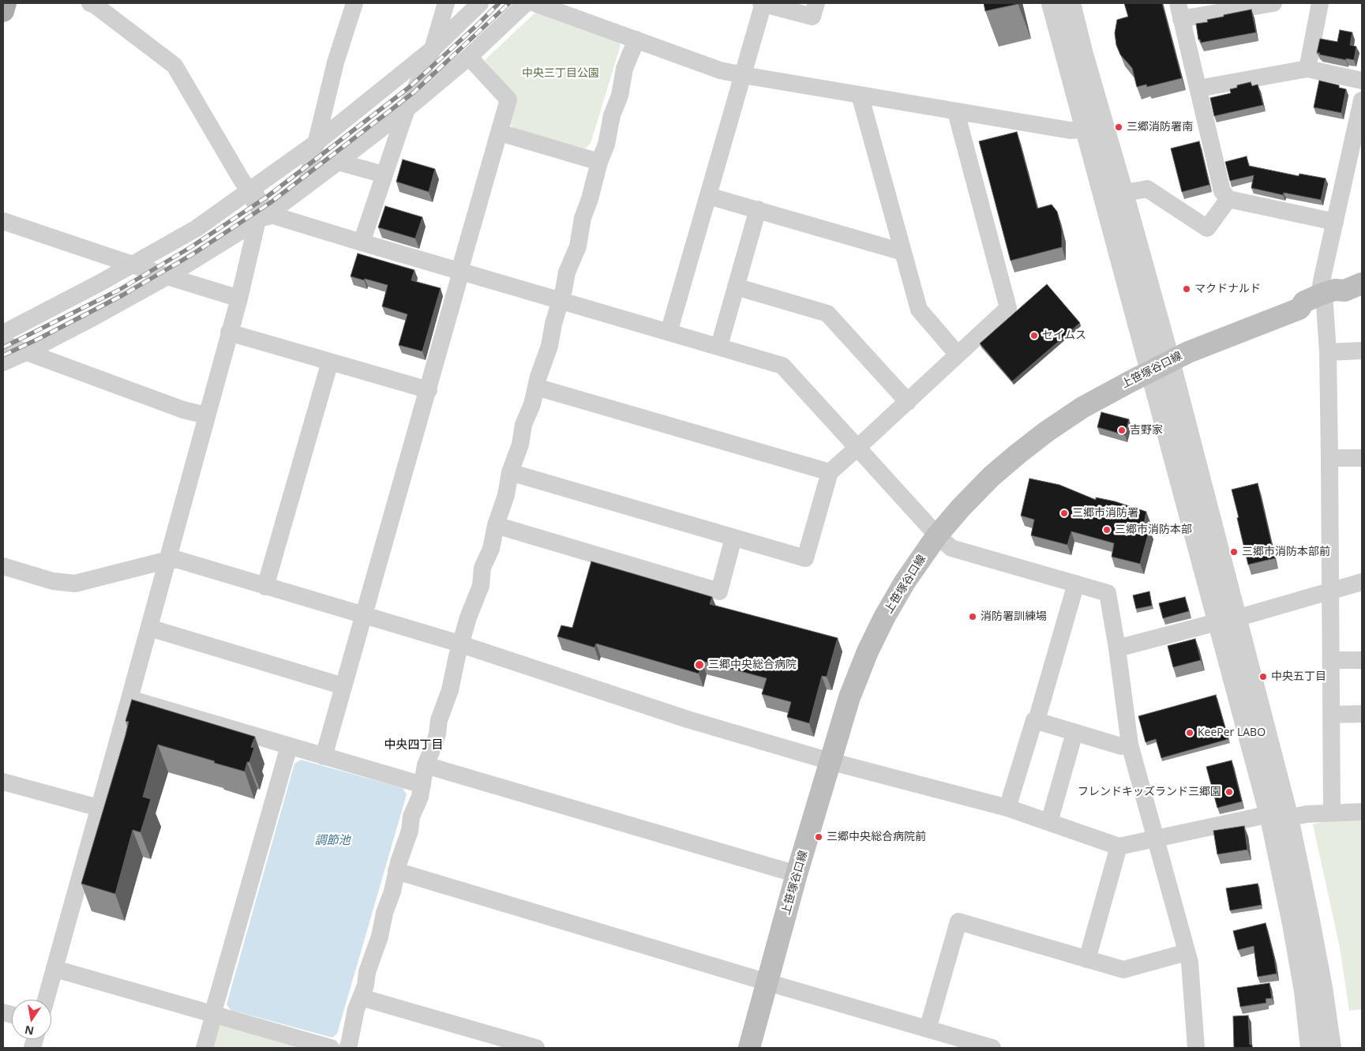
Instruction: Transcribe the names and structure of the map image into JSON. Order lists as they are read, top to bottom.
{
  "streets": {
    "main road": ["上笹塚谷口線"]
  },
  "districts": ["中央四丁目"],
  "water": ["調節池"],
  "parks": ["中央三丁目公園"],
  "places": [
    "三郷消防署南",
    "マクドナルド",
    "セイムス",
    "吉野家",
    "三郷市消防署",
    "三郷市消防本部",
    "三郷市消防本部前",
    "消防署訓練場",
    "三郷中央総合病院",
    "中央五丁目",
    "KeePer LABO",
    "フレンドキッズランド三郷園",
    "三郷中央総合病院前"
  ],
  "north": "bottom"
}
